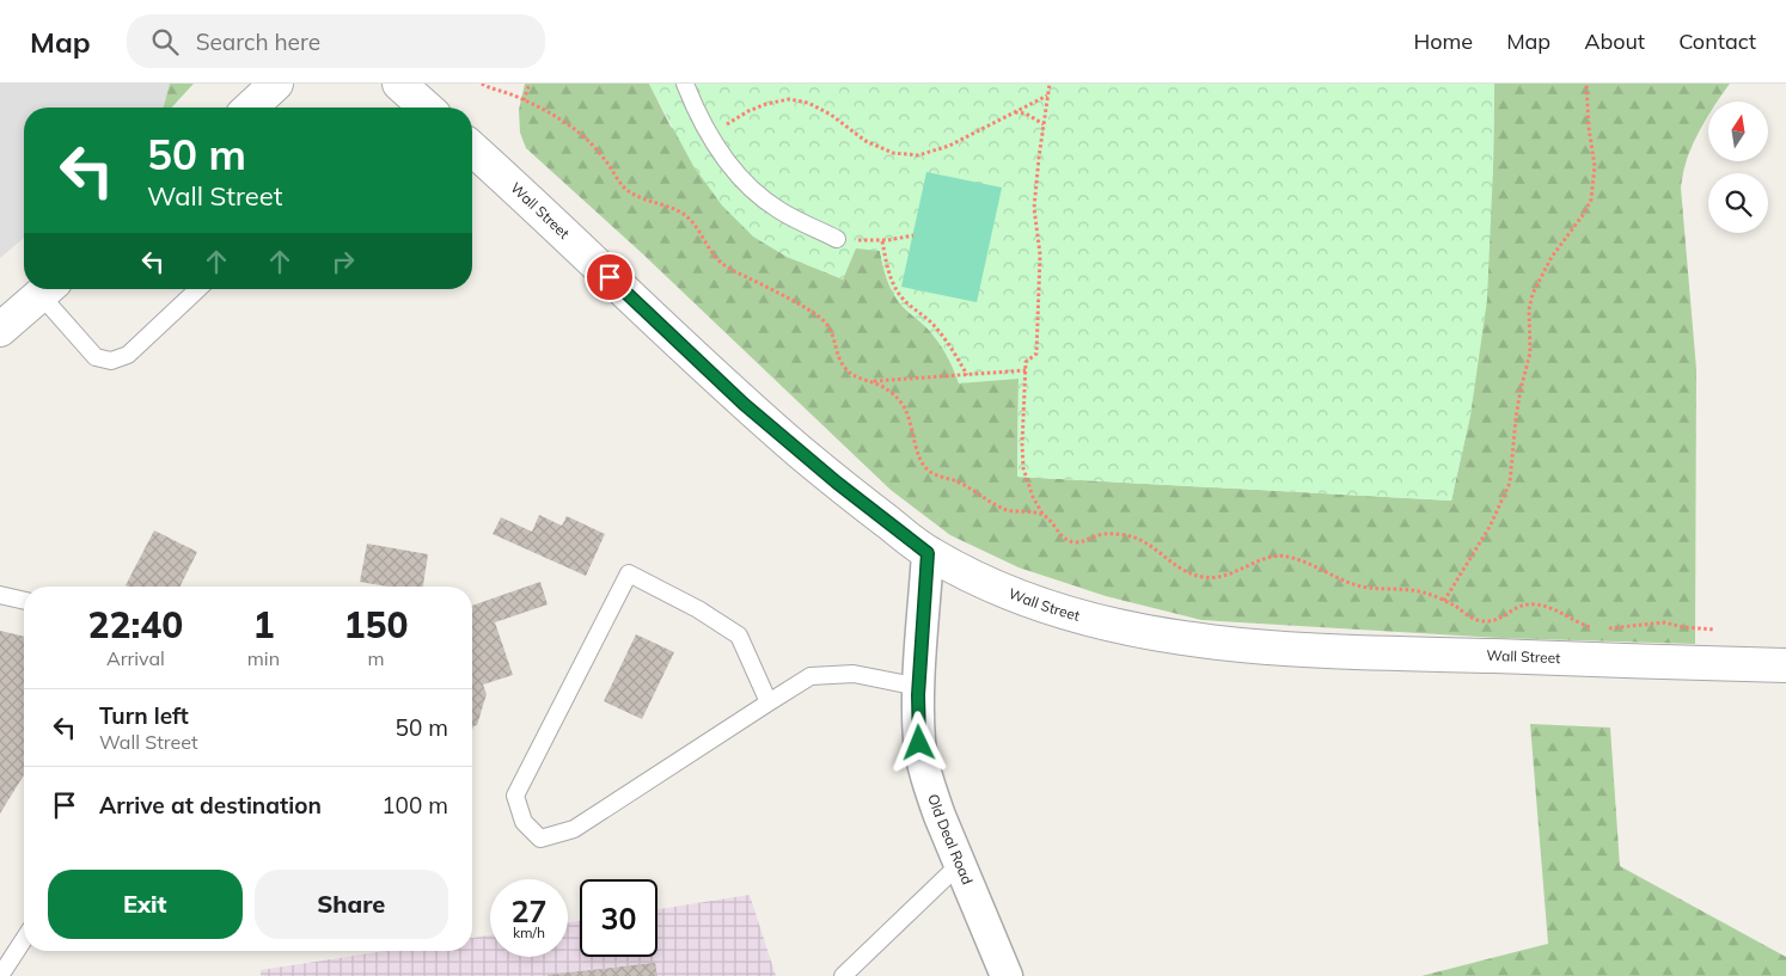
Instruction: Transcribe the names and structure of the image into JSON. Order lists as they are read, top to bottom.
{
  "streets": {
    "street": ["Wall Street", "Old Deal Road"]
  },
  "crossings": [
    ["Wall Street", "Old Deal Road"]
  ],
  "north": "top",
  "page": {
    "header": "Map",
    "search": "Search here",
    "nav": [
      "Home",
      "Map",
      "About",
      "Contact"
    ],
    "turn": ["50 m", "Wall Street"],
    "eta": [
      "22:40",
      "Arrival",
      "1",
      "min",
      "150",
      "m"
    ],
    "list": [
      {
        "name": "Turn left",
        "note": "Wall Street",
        "value": "50 m"
      },
      {
        "name": "Arrive at destination",
        "value": "100 m"
      }
    ],
    "buttons": ["Exit", "Share"],
    "speed": "27 km/h",
    "limit": "30"
  }
}
